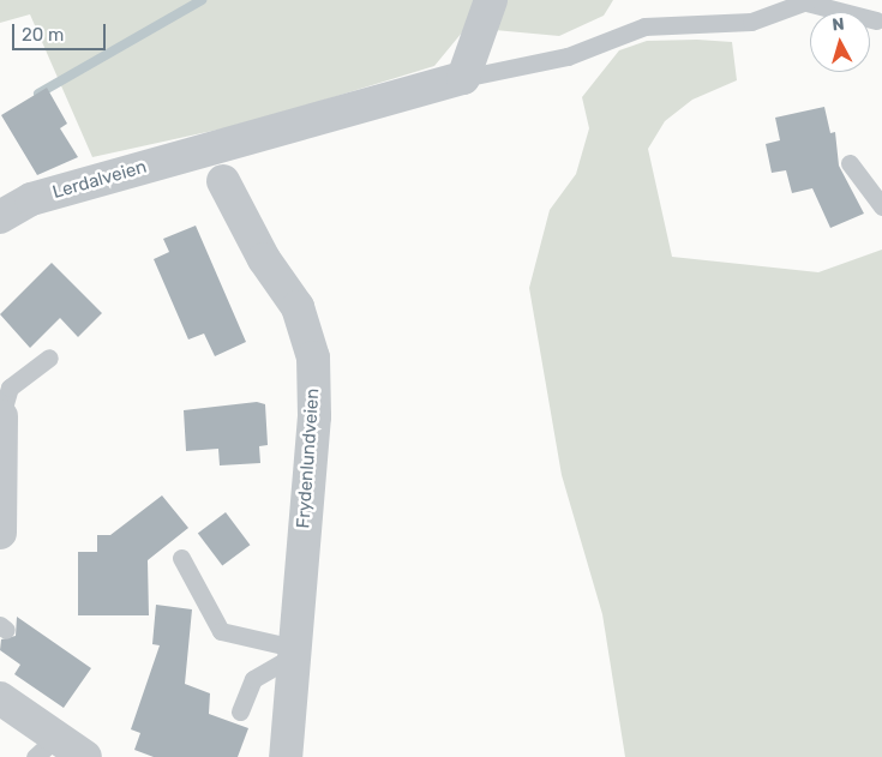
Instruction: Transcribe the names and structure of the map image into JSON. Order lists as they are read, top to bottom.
{
  "streets": {
    "street": ["Lerdalveien", "Frydenlundveien"]
  },
  "scale_bar": "20 m",
  "north": "top"
}
